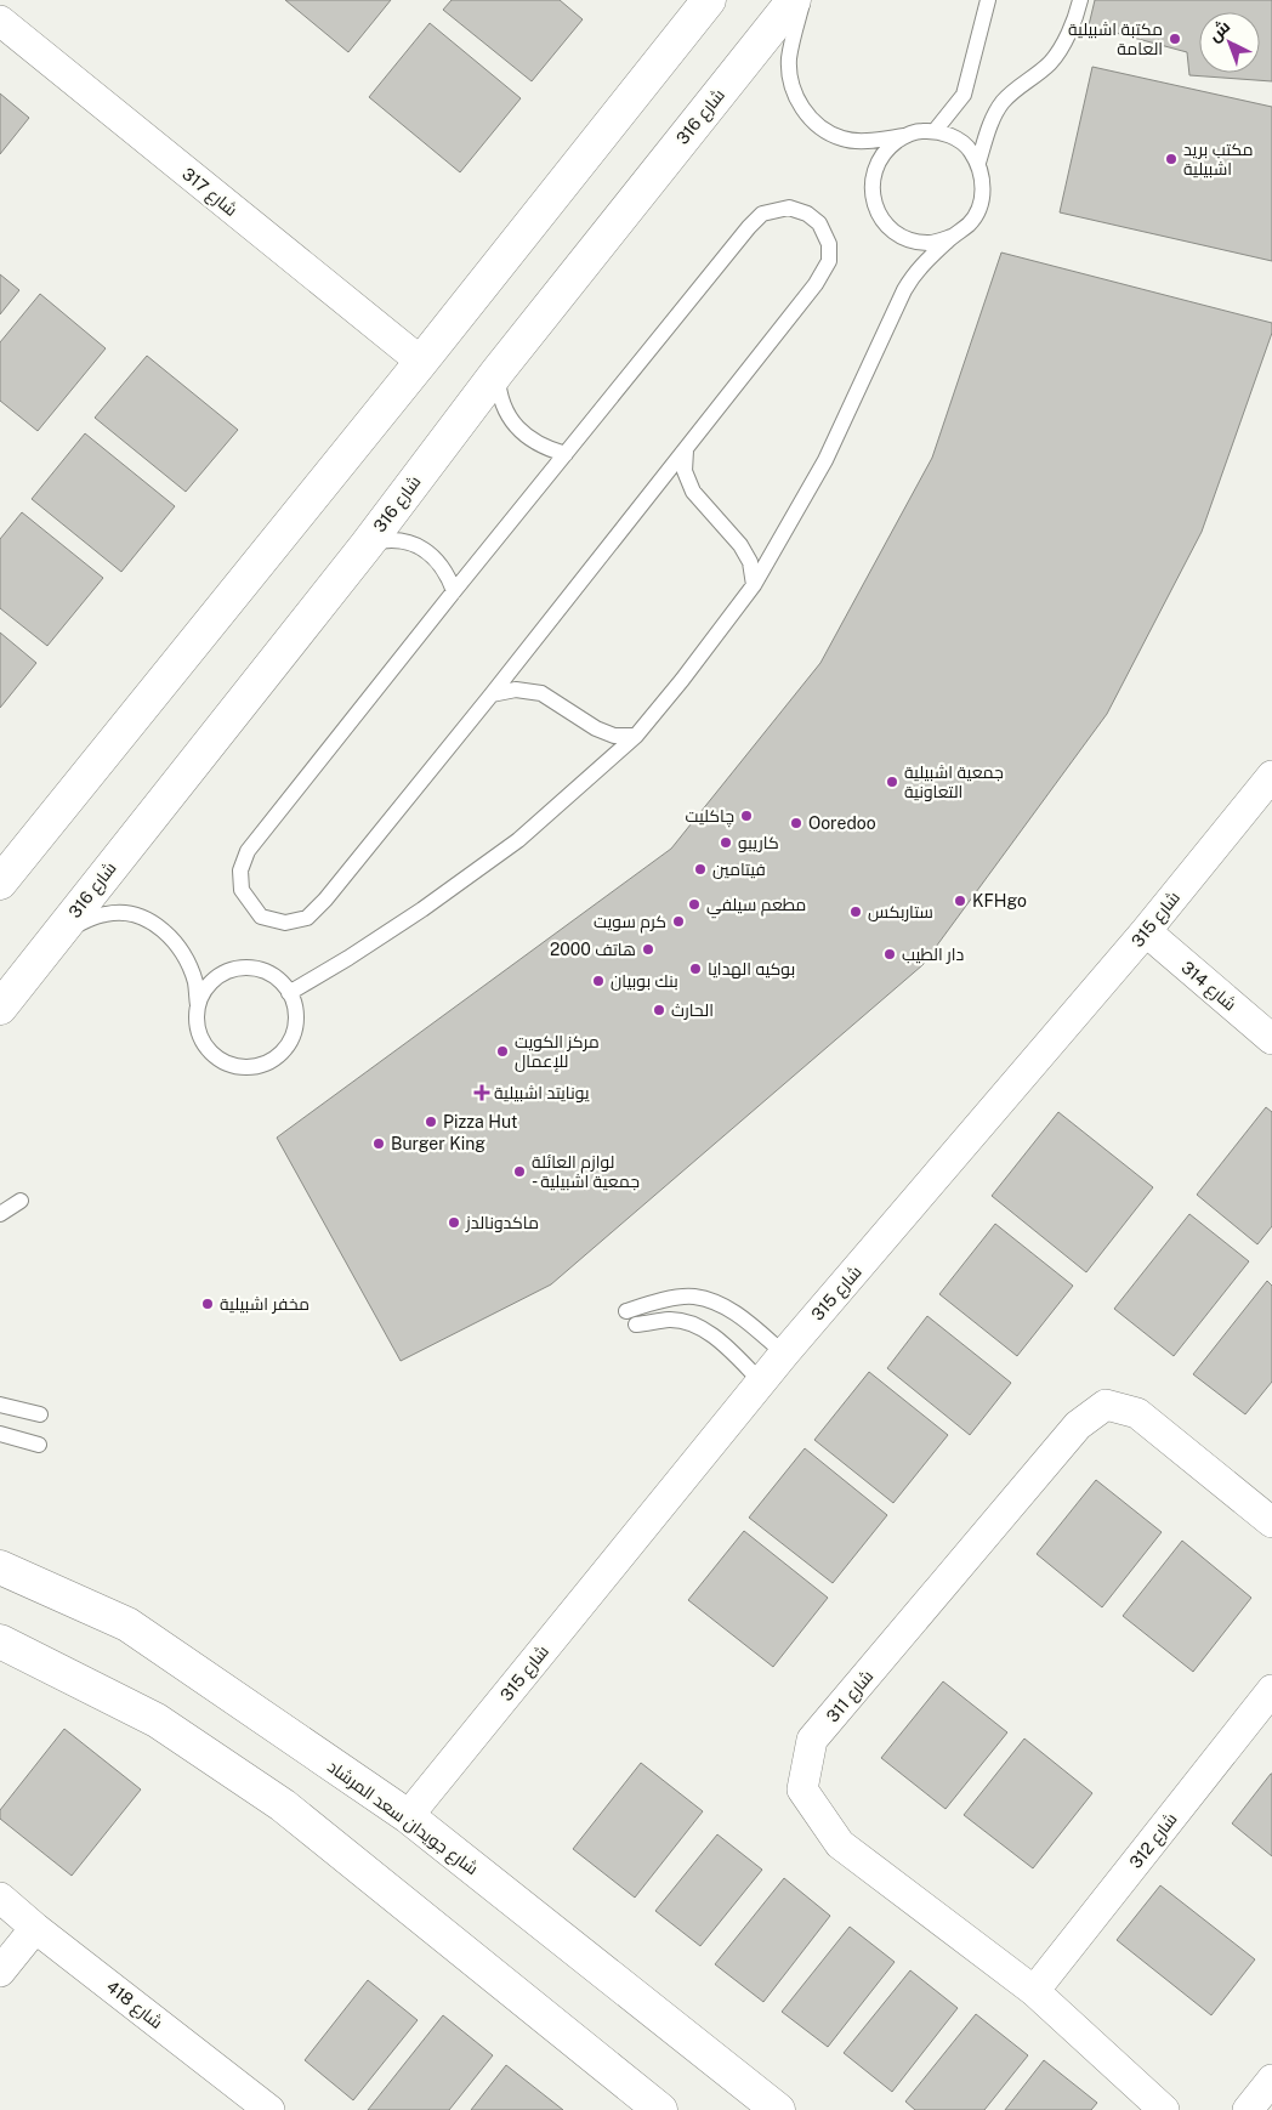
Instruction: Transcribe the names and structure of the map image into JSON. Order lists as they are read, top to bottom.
{
  "streets": {
    "street": [
      "شارع 316",
      "شارع 317",
      "شارع 315",
      "شارع 314",
      "شارع 311",
      "شارع جويدان سعد المرشاد",
      "شارع 312",
      "شارع 418"
    ]
  },
  "crossings": [
    ["شارع 315", "شارع 314"],
    ["شارع 315", "شارع جويدان سعد المرشاد"],
    ["شارع 311", "شارع 312"]
  ],
  "places": {
    "other": [
      "مكتبة اشبيلية العامة",
      "مكتب بريد اشبيلية",
      "جمعية اشبيلية التعاونية",
      "چاكليت",
      "Ooredoo",
      "كاريبو",
      "فيتامين",
      "KFHgo",
      "مطعم سيلفي",
      "ستاربكس",
      "كرم سويت",
      "هاتف 2000",
      "دار الطيب",
      "بوكيه الهدايا",
      "بنك بوبيان",
      "الحارث",
      "مركز الكويت للإعمال",
      "Pizza Hut",
      "Burger King",
      "لوازم العائلة - جمعية اشبيلية",
      "ماكدونالدز",
      "مخفر اشبيلية"
    ],
    "health": ["يونايتد اشبيلية"]
  },
  "north": "top left"
}
